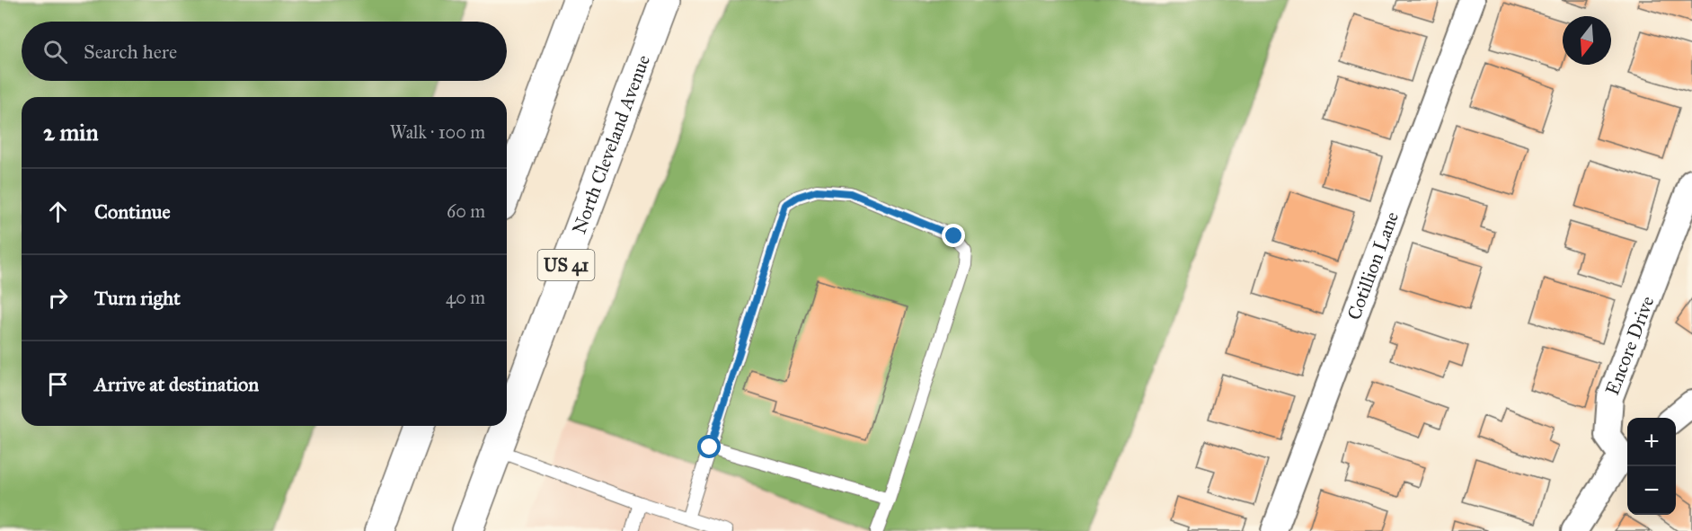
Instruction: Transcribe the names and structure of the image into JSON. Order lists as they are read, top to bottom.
{
  "streets": {
    "main road": ["North Cleveland Avenue", "US 41"],
    "street": ["Cotillion Lane", "Encore Drive"]
  },
  "north": "bottom",
  "page": {
    "search": "Search here",
    "heading": ["2 min", "Walk · 100 m"],
    "list": [
      ["Continue", "60 m"],
      ["Turn right", "40 m"],
      "Arrive at destination"
    ],
    "map_buttons": ["+", "−"]
  }
}
